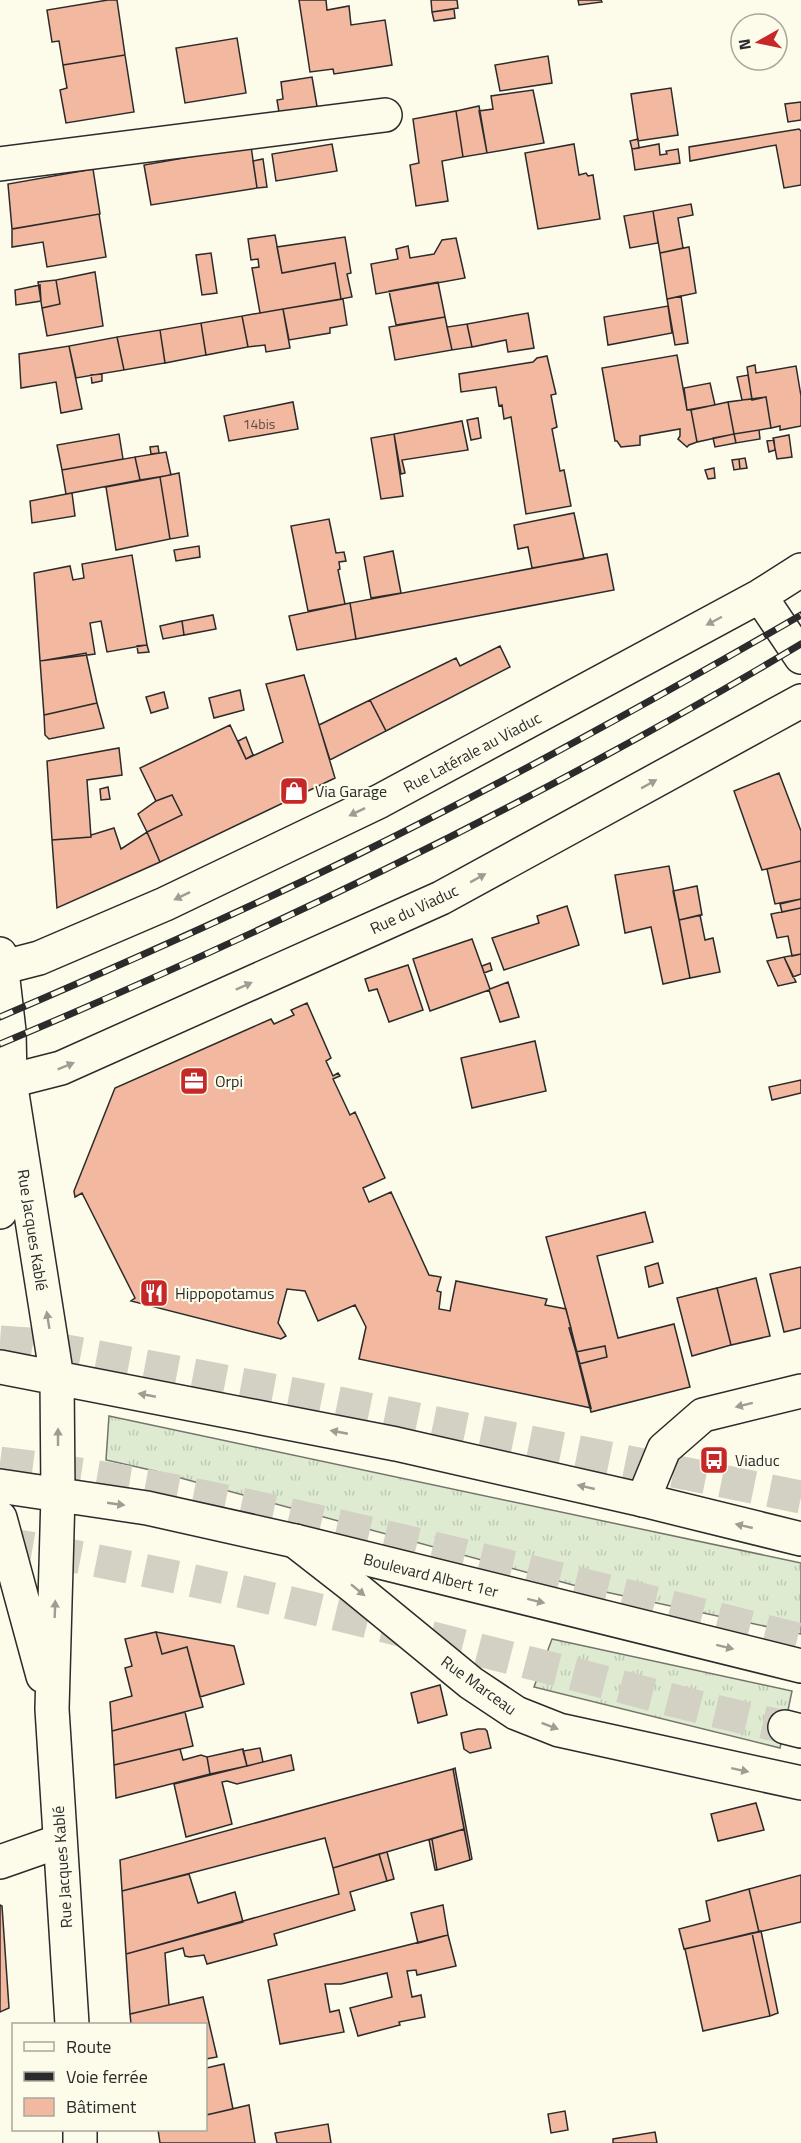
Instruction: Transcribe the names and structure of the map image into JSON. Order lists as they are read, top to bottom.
{
  "streets": {
    "main road": [
      "Rue Latérale au Viaduc",
      "Rue du Viaduc",
      "Rue Jacques Kablé",
      "Boulevard Albert 1er",
      "Rue Marceau"
    ]
  },
  "crossings": [
    ["Rue Latérale au Viaduc", "Rue Jacques Kablé"],
    ["Rue du Viaduc", "Rue Jacques Kablé"],
    ["Rue Jacques Kablé", "Boulevard Albert 1er"],
    ["Boulevard Albert 1er", "Rue Marceau"]
  ],
  "one_way": ["Rue Latérale au Viaduc", "Rue du Viaduc"],
  "places": {
    "shop": ["Via Garage"],
    "office": ["Orpi"],
    "restaurant": ["Hippopotamus"],
    "bus stop": ["Viaduc"]
  },
  "house_numbers": ["14bis"],
  "legend": ["Route", "Voie ferrée", "Bâtiment"],
  "north": "left"
}
